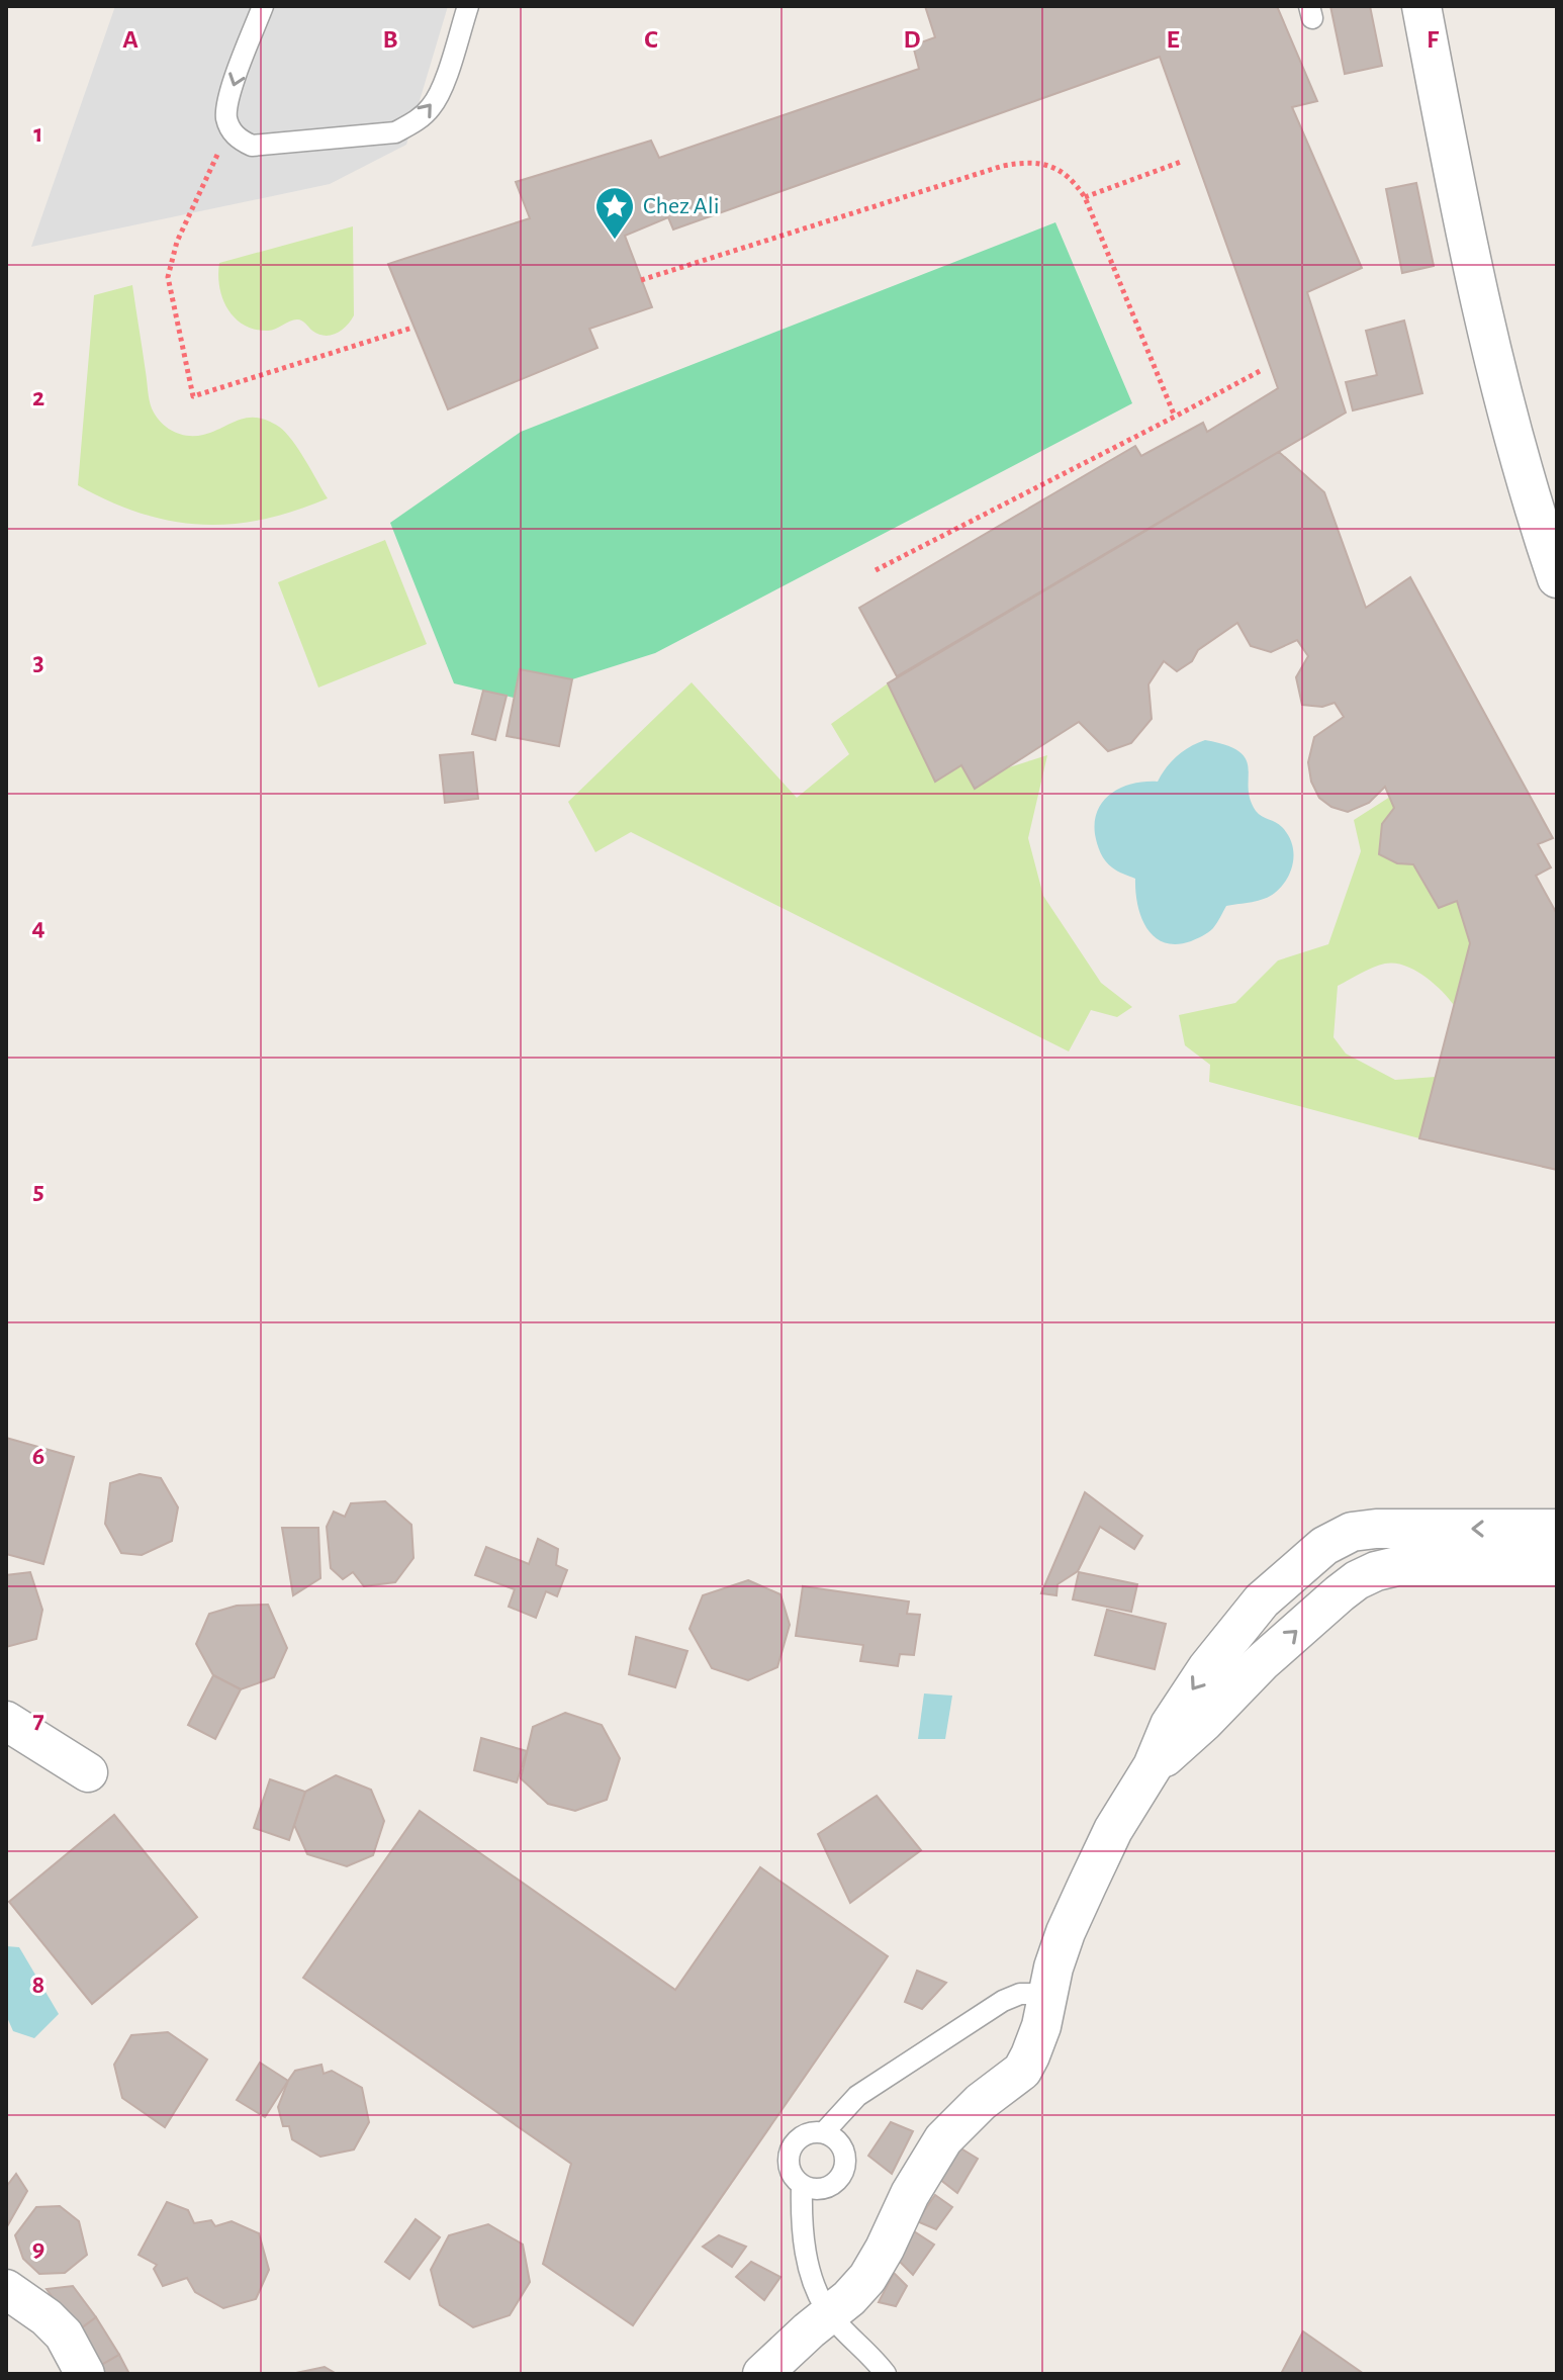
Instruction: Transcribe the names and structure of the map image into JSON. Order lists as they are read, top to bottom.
{
  "places": {
    "place": ["Chez Ali"]
  },
  "grid": {
    "columns": [
      "A",
      "B",
      "C",
      "D",
      "E",
      "F"
    ],
    "rows": [
      "1",
      "2",
      "3",
      "4",
      "5",
      "6",
      "7",
      "8",
      "9"
    ]
  }
}
